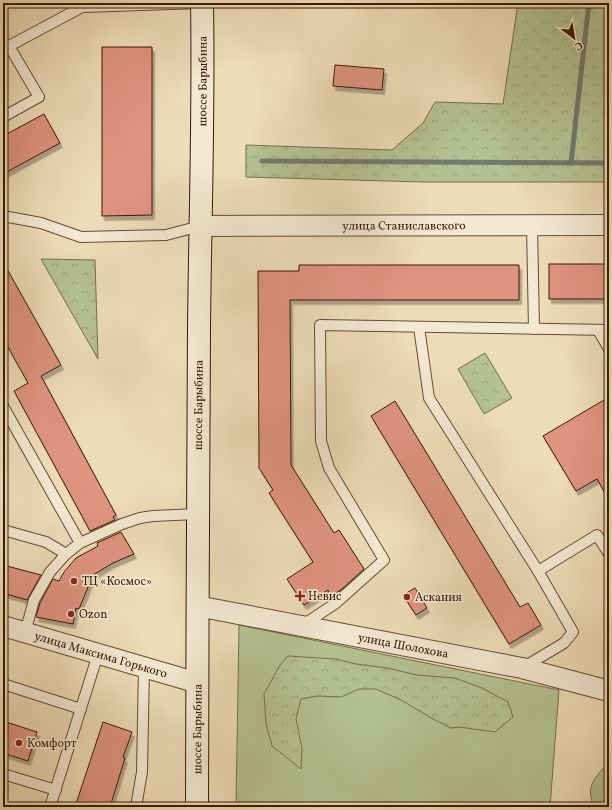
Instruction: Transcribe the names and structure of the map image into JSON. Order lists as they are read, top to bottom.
{
  "streets": {
    "main road": ["шоссе Барыбина"],
    "street": ["улица Станиславского", "улица Шолохова", "улица Максима Горького"]
  },
  "crossings": [
    ["шоссе Барыбина", "улица Станиславского"],
    ["шоссе Барыбина", "улица Шолохова"],
    ["шоссе Барыбина", "улица Максима Горького"]
  ],
  "places": {
    "other": [
      "ТЦ «Космос»",
      "Аскания",
      "Ozon",
      "Комфорт"
    ],
    "health": ["Невис"]
  },
  "north": "bottom right"
}
